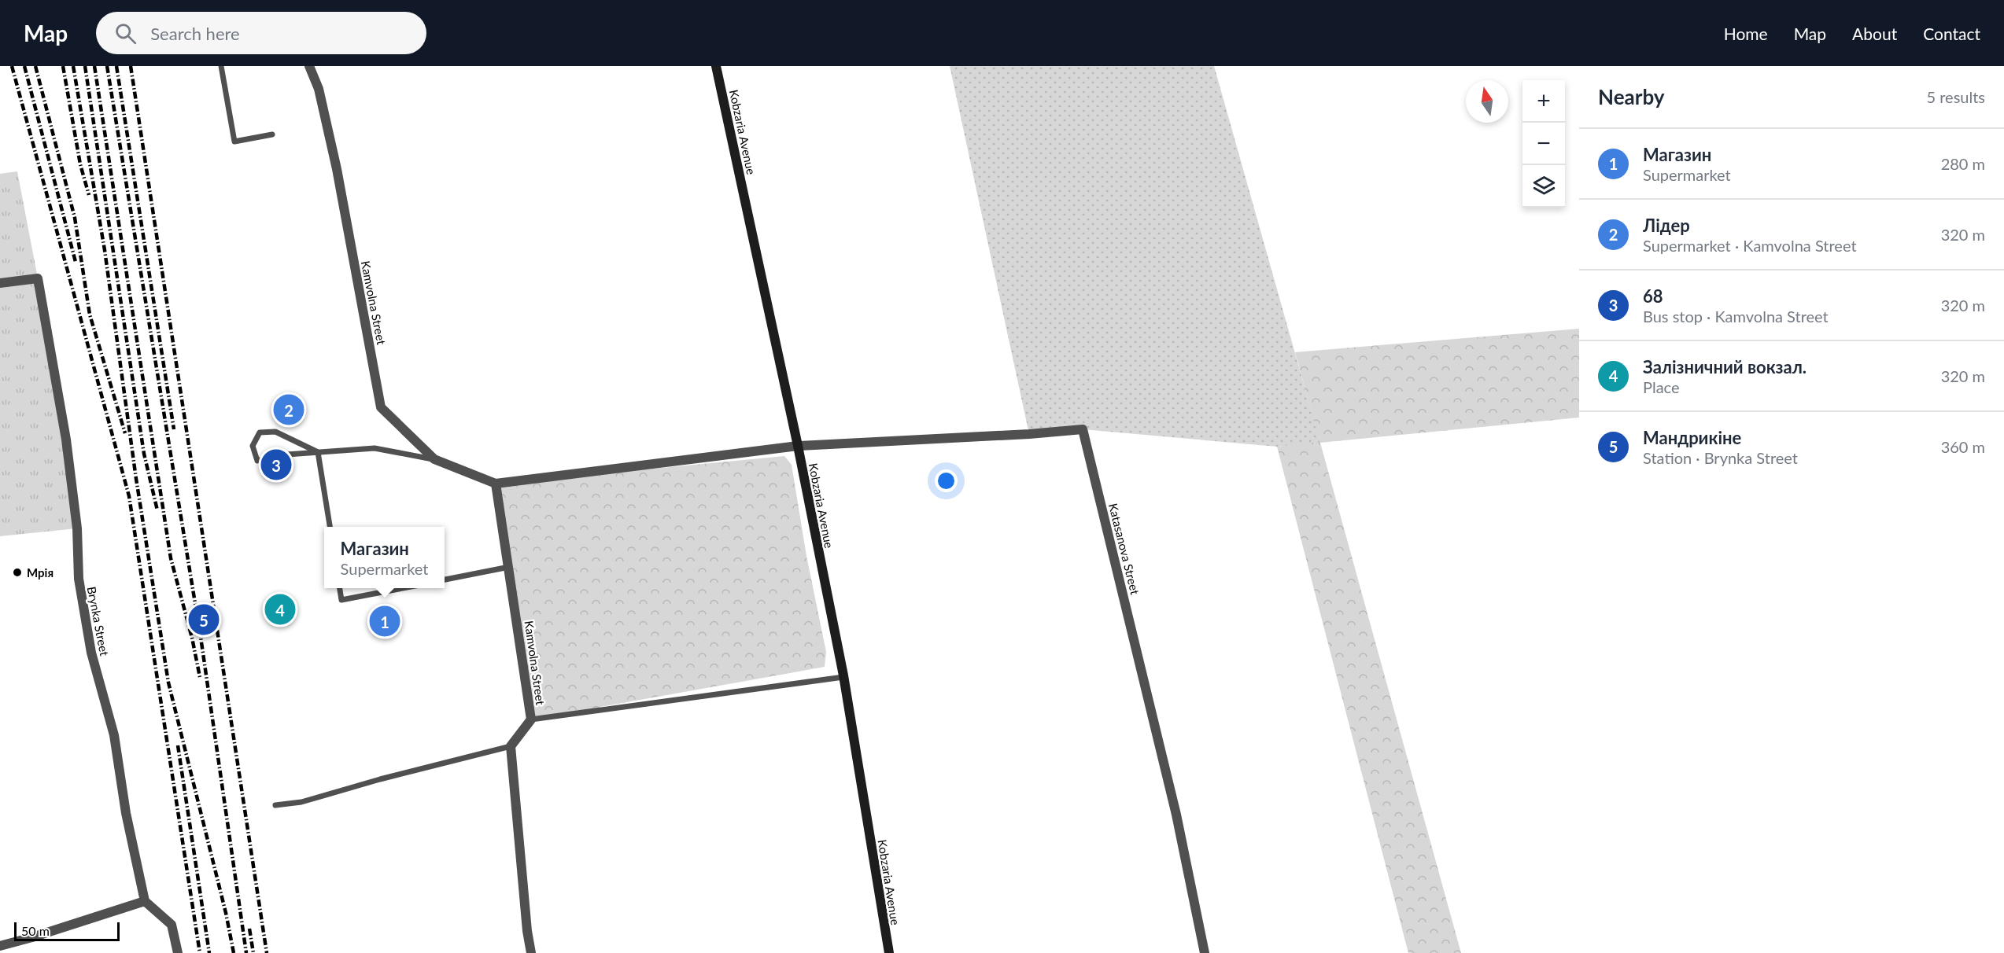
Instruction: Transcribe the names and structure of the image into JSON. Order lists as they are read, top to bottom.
{
  "streets": {
    "main road": ["Kobzaria Avenue"],
    "street": ["Kamvolna Street", "Katasanova Street", "Brynka Street"]
  },
  "crossings": [
    ["Kobzaria Avenue", "Kamvolna Street"],
    ["Kobzaria Avenue", "Katasanova Street"],
    ["Kamvolna Street", "Katasanova Street"]
  ],
  "places": ["Мрія"],
  "scale_bar": "50 m",
  "north": "top",
  "page": {
    "header": "Map",
    "search": "Search here",
    "nav": [
      "Home",
      "Map",
      "About",
      "Contact"
    ],
    "heading": ["Nearby", "5 results"],
    "map_buttons": ["+", "−"],
    "list": [
      {
        "mark": "1",
        "name": "Магазин",
        "note": "Supermarket",
        "value": "280 m"
      },
      {
        "mark": "2",
        "name": "Лідер",
        "note": "Supermarket · Kamvolna Street",
        "value": "320 m"
      },
      {
        "mark": "3",
        "name": "68",
        "note": "Bus stop · Kamvolna Street",
        "value": "320 m"
      },
      {
        "mark": "4",
        "name": "Залізничний вокзал.",
        "note": "Place",
        "value": "320 m"
      },
      {
        "mark": "5",
        "name": "Мандрикіне",
        "note": "Station · Brynka Street",
        "value": "360 m"
      }
    ],
    "pins": [
      "2",
      "3",
      "4",
      "5",
      "1"
    ],
    "popup": ["Магазин", "Supermarket"],
    "scale": "50 m"
  }
}
